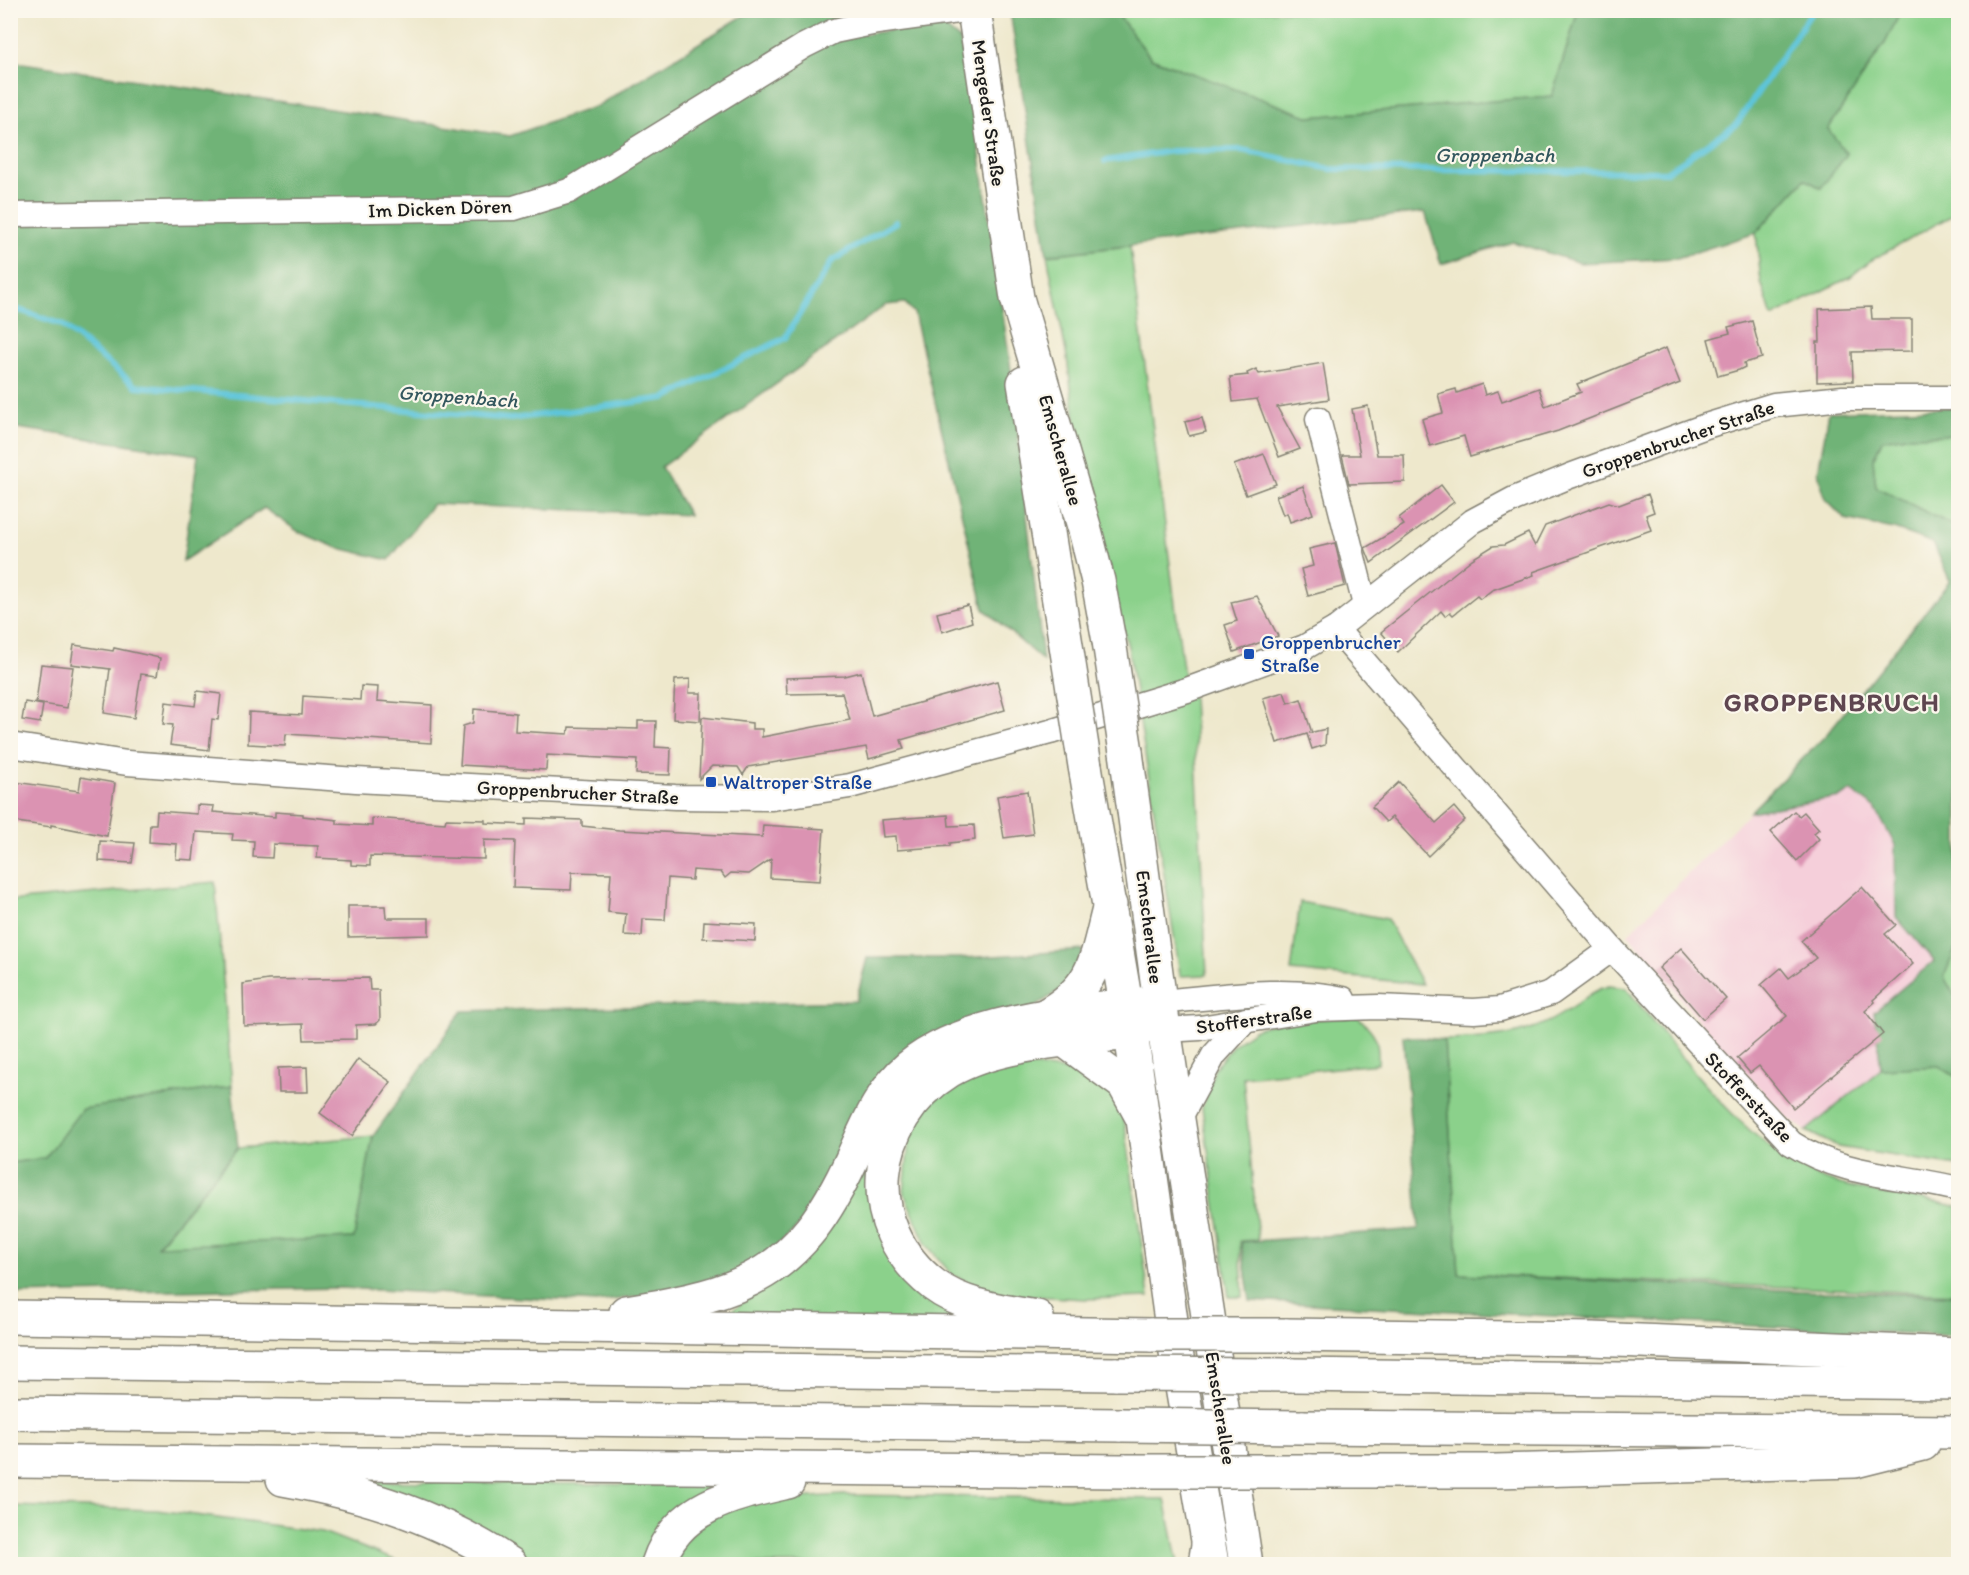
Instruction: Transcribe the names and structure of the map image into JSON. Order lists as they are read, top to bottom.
{
  "streets": {
    "main road": ["Mengeder Straße", "Emscherallee"],
    "street": ["Im Dicken Dören", "Groppenbrucher Straße", "Stofferstraße"]
  },
  "crossings": [
    ["Mengeder Straße", "Emscherallee"],
    ["Groppenbrucher Straße", "Stofferstraße"],
    ["Emscherallee", "Stofferstraße"]
  ],
  "districts": ["GROPPENBRUCH"],
  "water": ["Groppenbach"],
  "places": {
    "transit": ["Groppenbrucher Straße", "Waltroper Straße"]
  }
}
